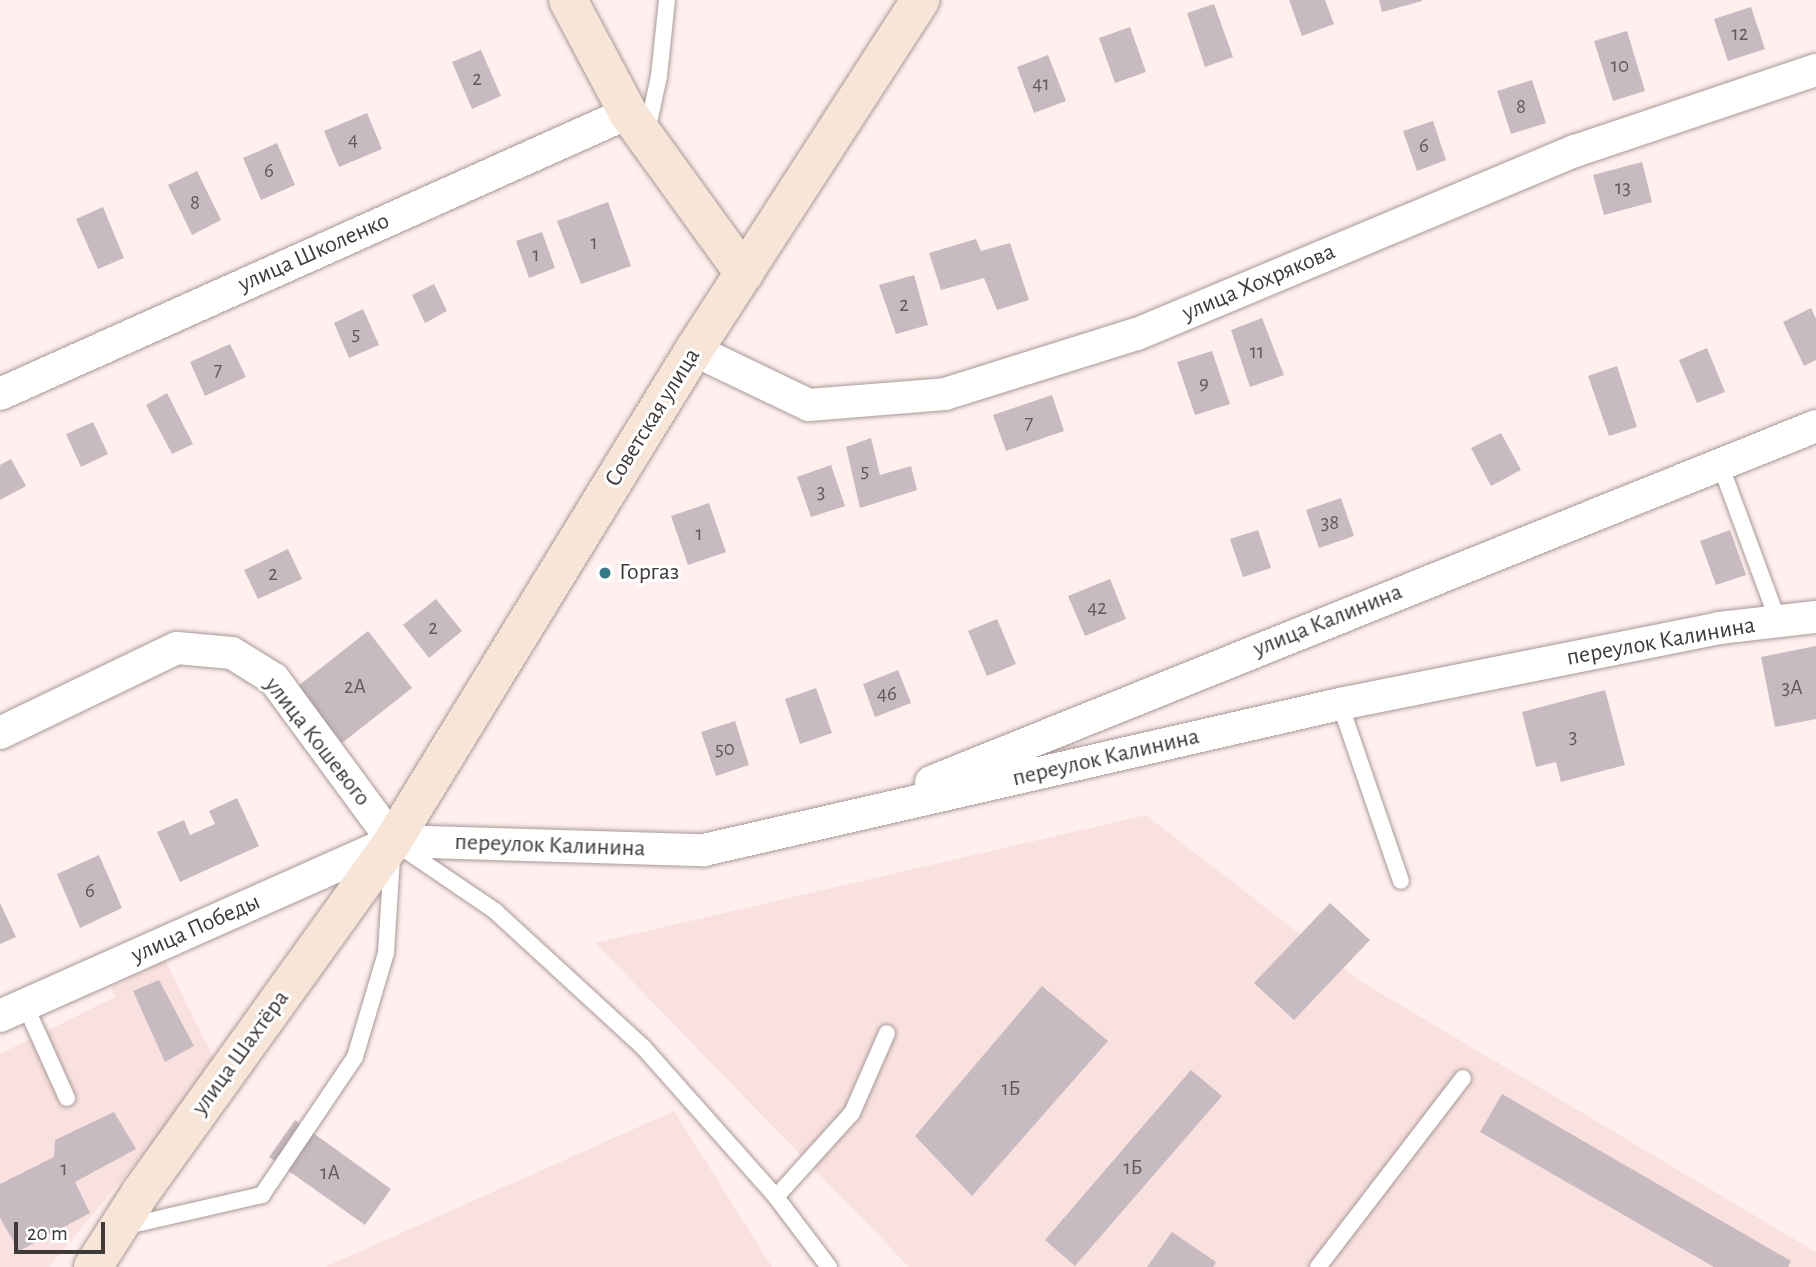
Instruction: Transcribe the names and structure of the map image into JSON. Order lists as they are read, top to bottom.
{
  "streets": {
    "street": [
      "улица Школенко",
      "улица Хохрякова",
      "Советская улица",
      "улица Калинина",
      "переулок Калинина",
      "улица Кошевого",
      "улица Победы",
      "улица Шахтёра"
    ]
  },
  "crossings": [
    ["улица Хохрякова", "Советская улица"],
    ["Советская улица", "переулок Калинина"],
    ["Советская улица", "улица Кошевого"],
    ["Советская улица", "улица Победы"],
    ["Советская улица", "улица Шахтёра"],
    ["улица Калинина", "переулок Калинина"],
    ["переулок Калинина", "улица Кошевого"],
    ["переулок Калинина", "улица Победы"],
    ["переулок Калинина", "улица Шахтёра"],
    ["улица Кошевого", "улица Победы"],
    ["улица Кошевого", "улица Шахтёра"],
    ["улица Победы", "улица Шахтёра"]
  ],
  "places": ["Горгаз"],
  "house_numbers": [
    "12",
    "10",
    "2",
    "41",
    "8",
    "4",
    "6",
    "6",
    "13",
    "8",
    "1",
    "1",
    "2",
    "5",
    "11",
    "7",
    "9",
    "7",
    "5",
    "3",
    "38",
    "1",
    "2",
    "42",
    "2",
    "2А",
    "3А",
    "46",
    "3",
    "50",
    "6",
    "1Б",
    "1Б",
    "1",
    "1А"
  ],
  "scale_bar": "20 m"
}
